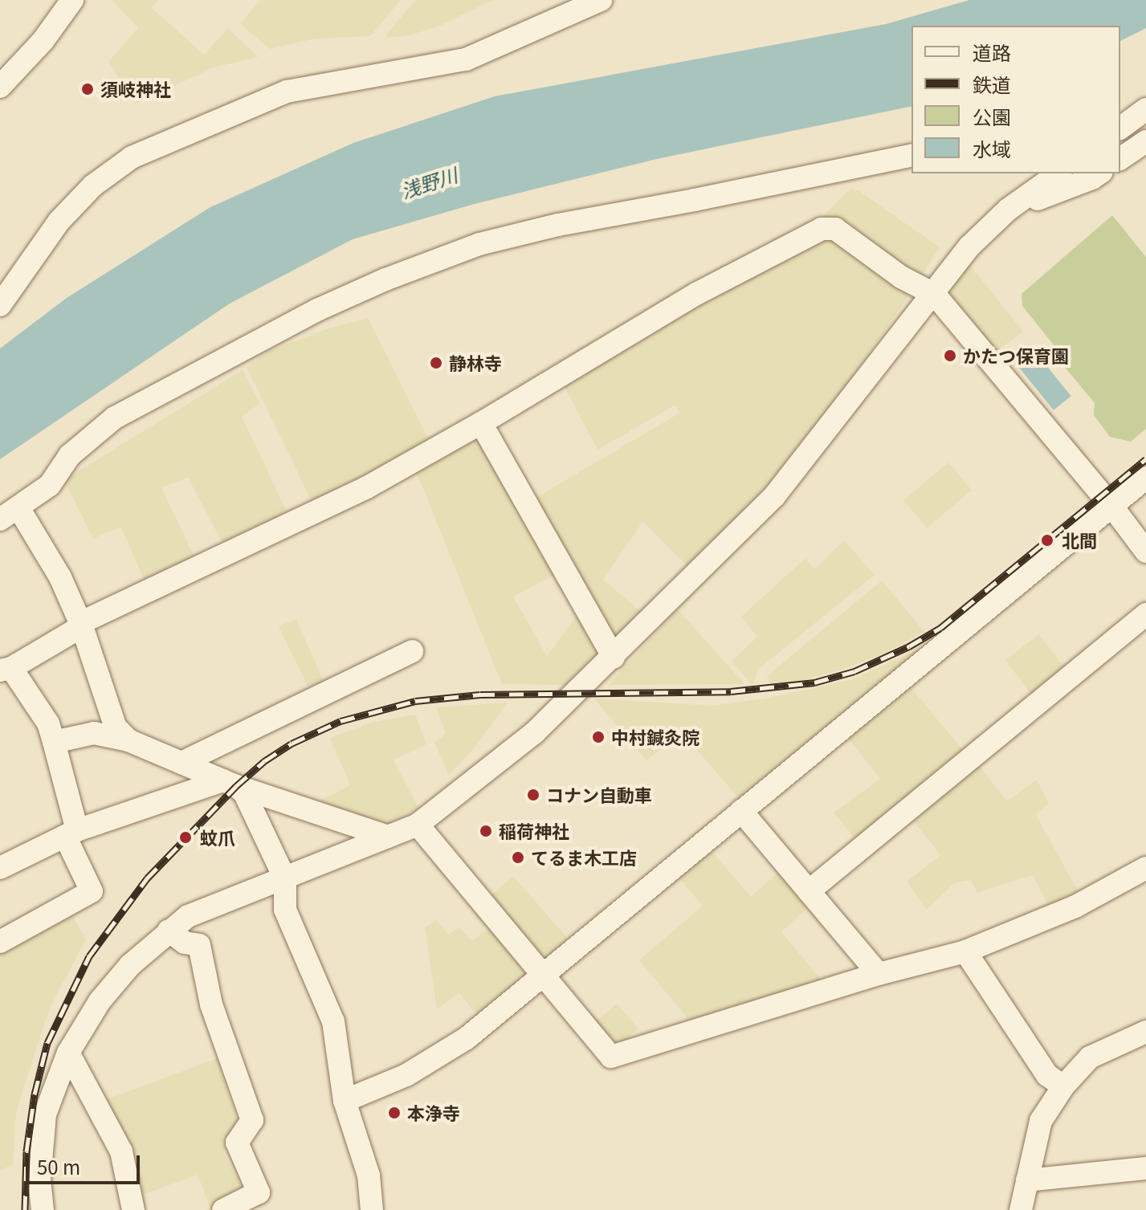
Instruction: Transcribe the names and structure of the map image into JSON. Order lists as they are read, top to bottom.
{
  "water": ["浅野川"],
  "places": [
    "須岐神社",
    "かたつ保育園",
    "静林寺",
    "北間",
    "中村鍼灸院",
    "コナン自動車",
    "稲荷神社",
    "蚊爪",
    "てるま木工店",
    "本浄寺"
  ],
  "legend": [
    "道路",
    "鉄道",
    "公園",
    "水域"
  ],
  "scale_bar": "50 m"
}
